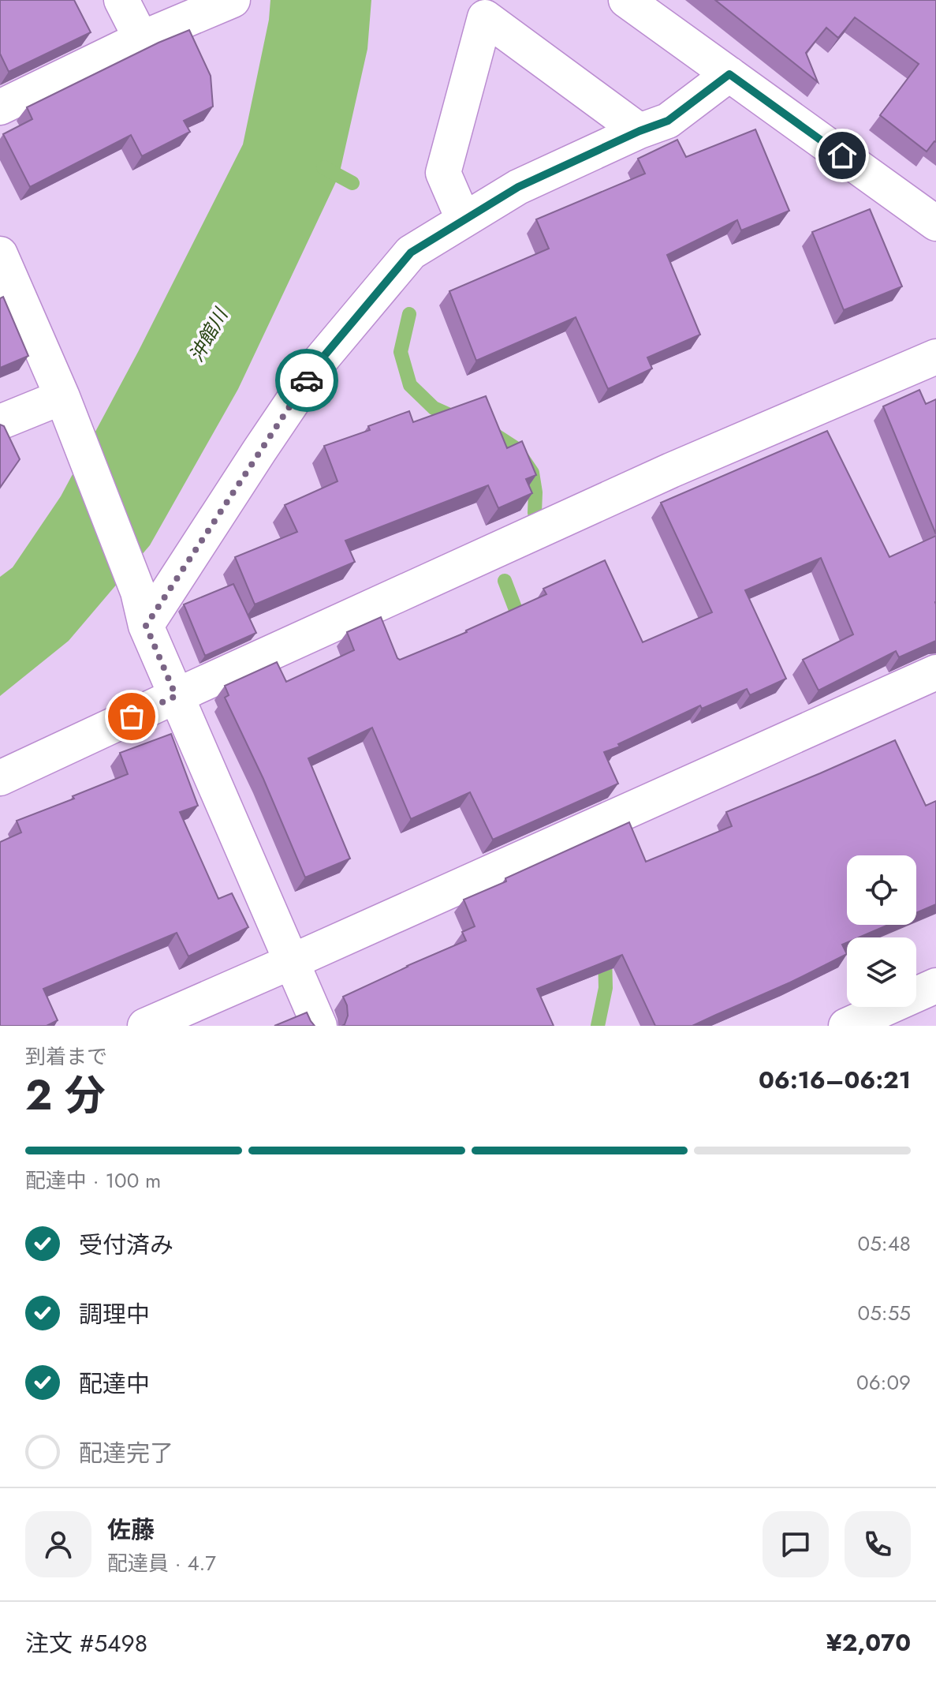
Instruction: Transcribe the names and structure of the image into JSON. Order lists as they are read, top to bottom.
{
  "water": ["沖館川"],
  "page": {
    "heading": ["2 分", "到着まで", "06:16–06:21"],
    "panel": [
      "佐藤",
      "配達員 · 4.7",
      "注文 #5498",
      "¥2,070"
    ],
    "bar": "配達中 · 100 m",
    "list": [
      ["受付済み", "05:48"],
      ["調理中", "05:55"],
      ["配達中", "06:09"],
      "配達完了"
    ]
  }
}
